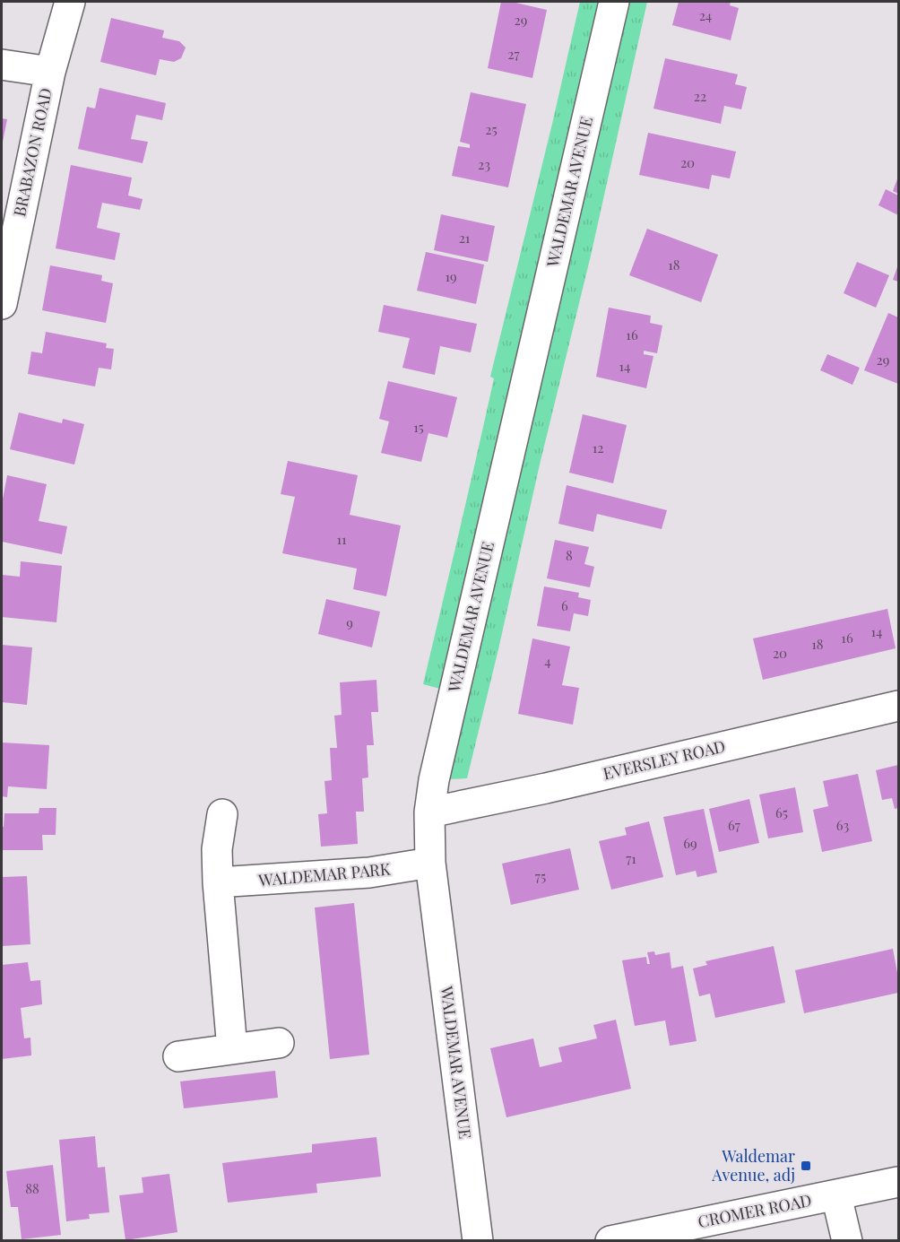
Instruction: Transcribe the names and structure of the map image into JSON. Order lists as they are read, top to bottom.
{
  "streets": {
    "main road": [
      "BRABAZON ROAD",
      "WALDEMAR AVENUE",
      "EVERSLEY ROAD",
      "WALDEMAR PARK",
      "CROMER ROAD"
    ]
  },
  "crossings": [
    ["WALDEMAR AVENUE", "EVERSLEY ROAD"],
    ["WALDEMAR AVENUE", "WALDEMAR PARK"]
  ],
  "places": {
    "transit": ["Waldemar Avenue, adj"]
  },
  "house_numbers": [
    "24",
    "29",
    "27",
    "22",
    "25",
    "20",
    "23",
    "21",
    "18",
    "19",
    "16",
    "29",
    "14",
    "15",
    "12",
    "11",
    "8",
    "6",
    "9",
    "14",
    "16",
    "18",
    "20",
    "4",
    "65",
    "67",
    "63",
    "69",
    "71",
    "75",
    "88"
  ]
}
